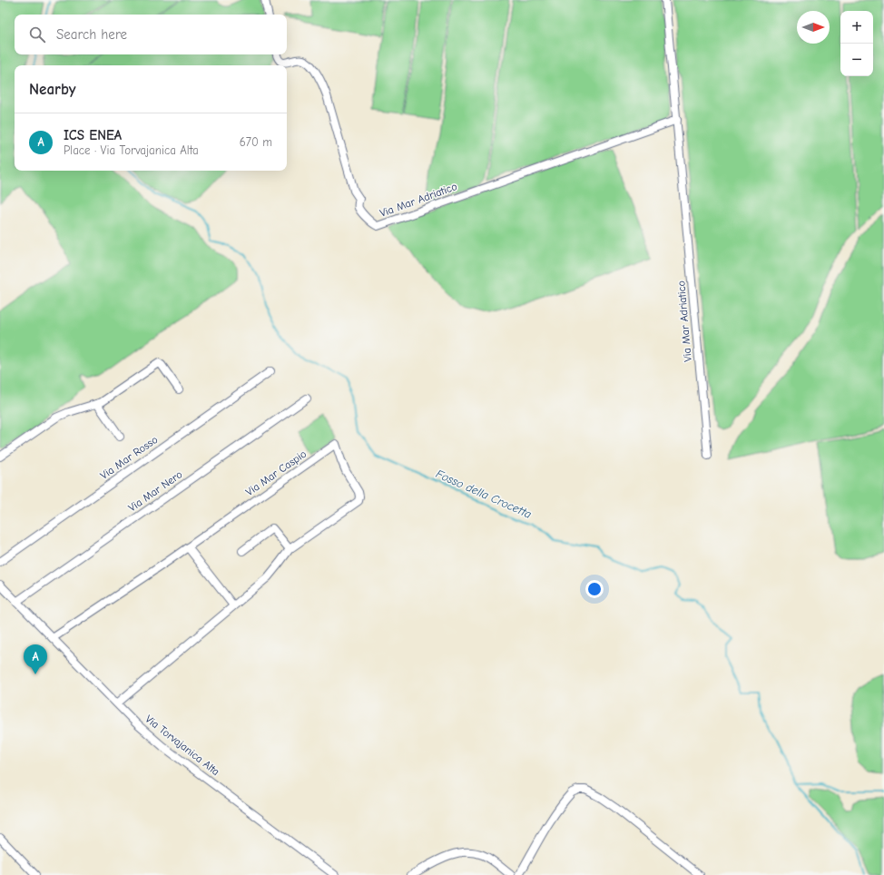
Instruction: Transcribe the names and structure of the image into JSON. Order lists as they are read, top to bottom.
{
  "streets": {
    "street": [
      "Via Mar Adriatico",
      "Via Mar Rosso",
      "Via Mar Caspio",
      "Via Mar Nero",
      "Via Torvajanica Alta"
    ]
  },
  "crossings": [
    ["Via Mar Caspio", "Via Torvajanica Alta"],
    ["Via Mar Nero", "Via Torvajanica Alta"]
  ],
  "water": ["Fosso della Crocetta"],
  "north": "right",
  "page": {
    "map_buttons": ["+", "−"],
    "search": "Search here",
    "heading": "Nearby",
    "list": [
      {
        "mark": "A",
        "name": "ICS ENEA",
        "note": "Place · Via Torvajanica Alta",
        "value": "670 m"
      }
    ],
    "pins": "A"
  }
}
